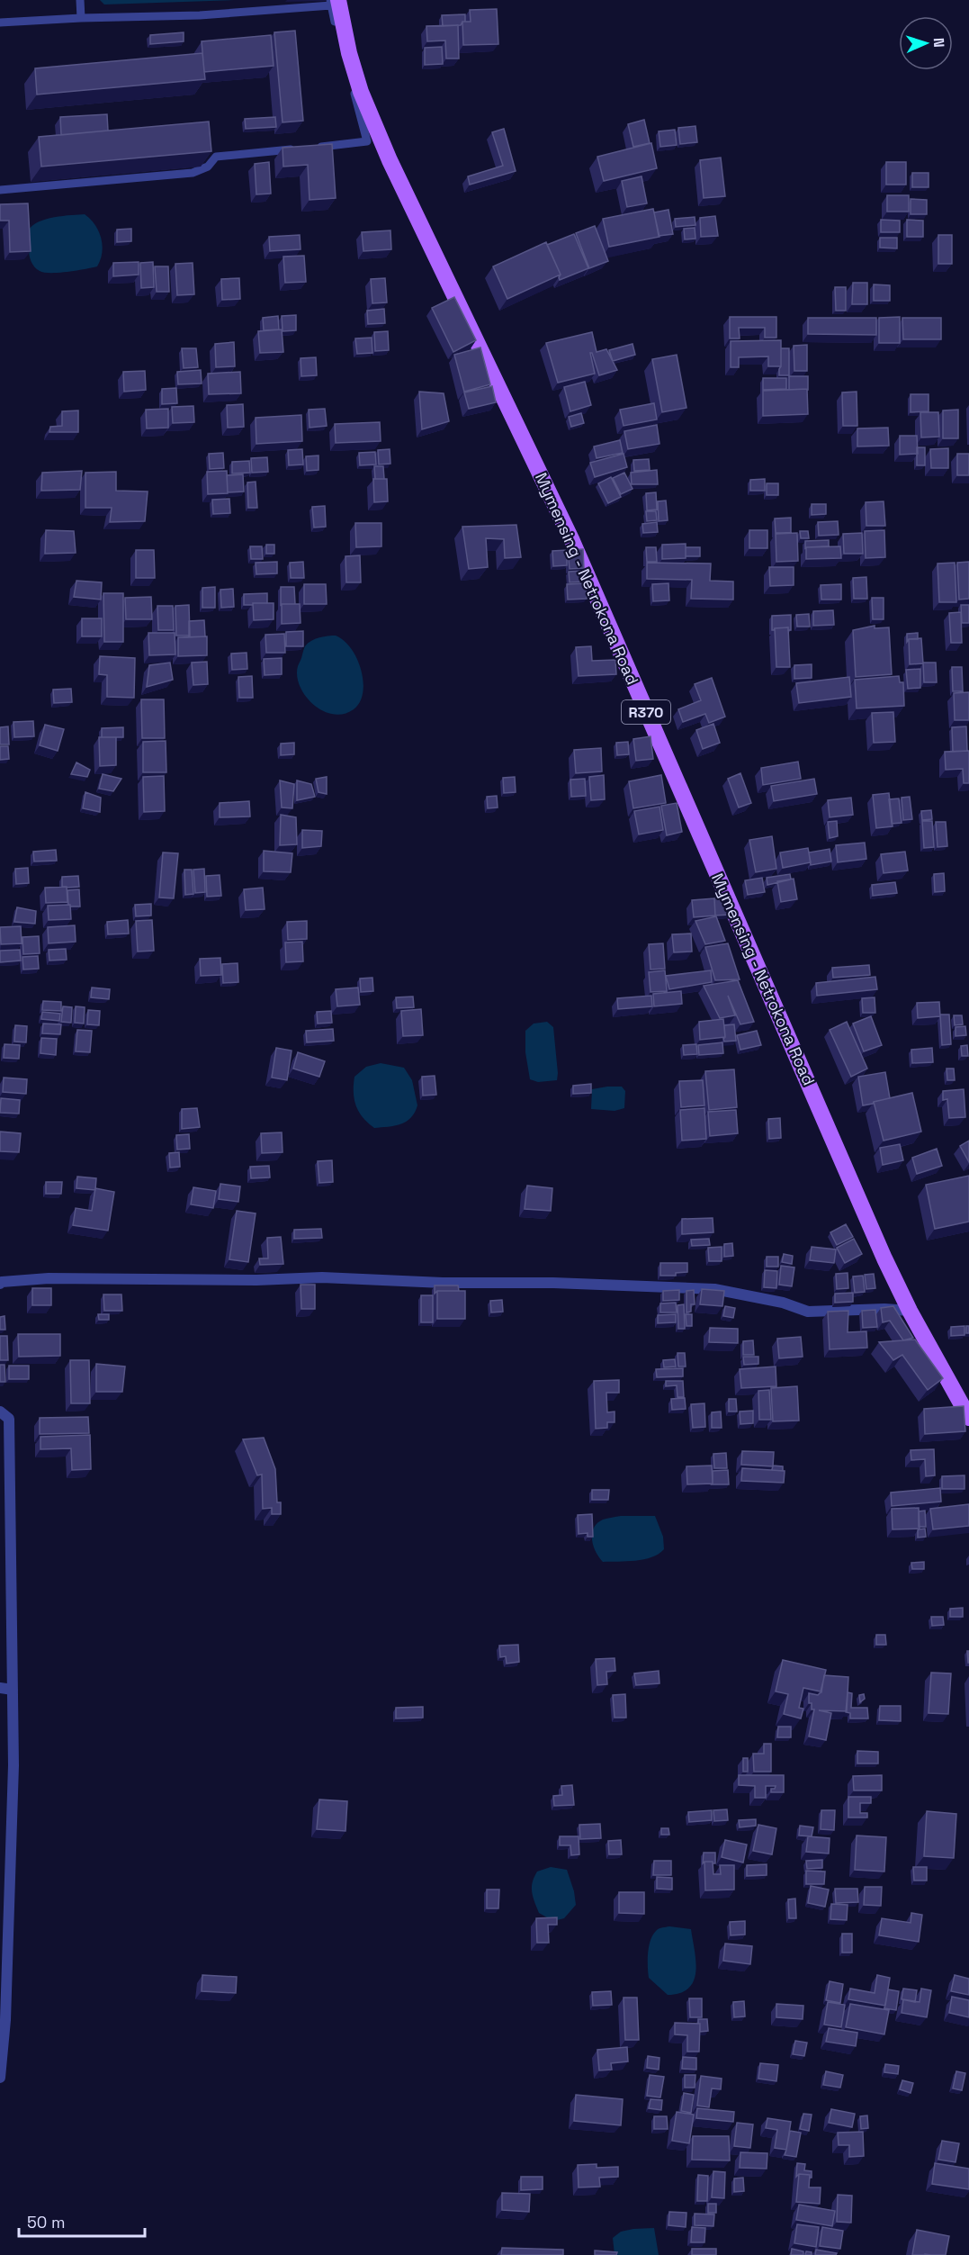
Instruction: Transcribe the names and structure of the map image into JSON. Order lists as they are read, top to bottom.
{
  "streets": {
    "main road": ["Mymensing - Netrokona Road", "R370"]
  },
  "scale_bar": "50 m",
  "north": "right"
}
